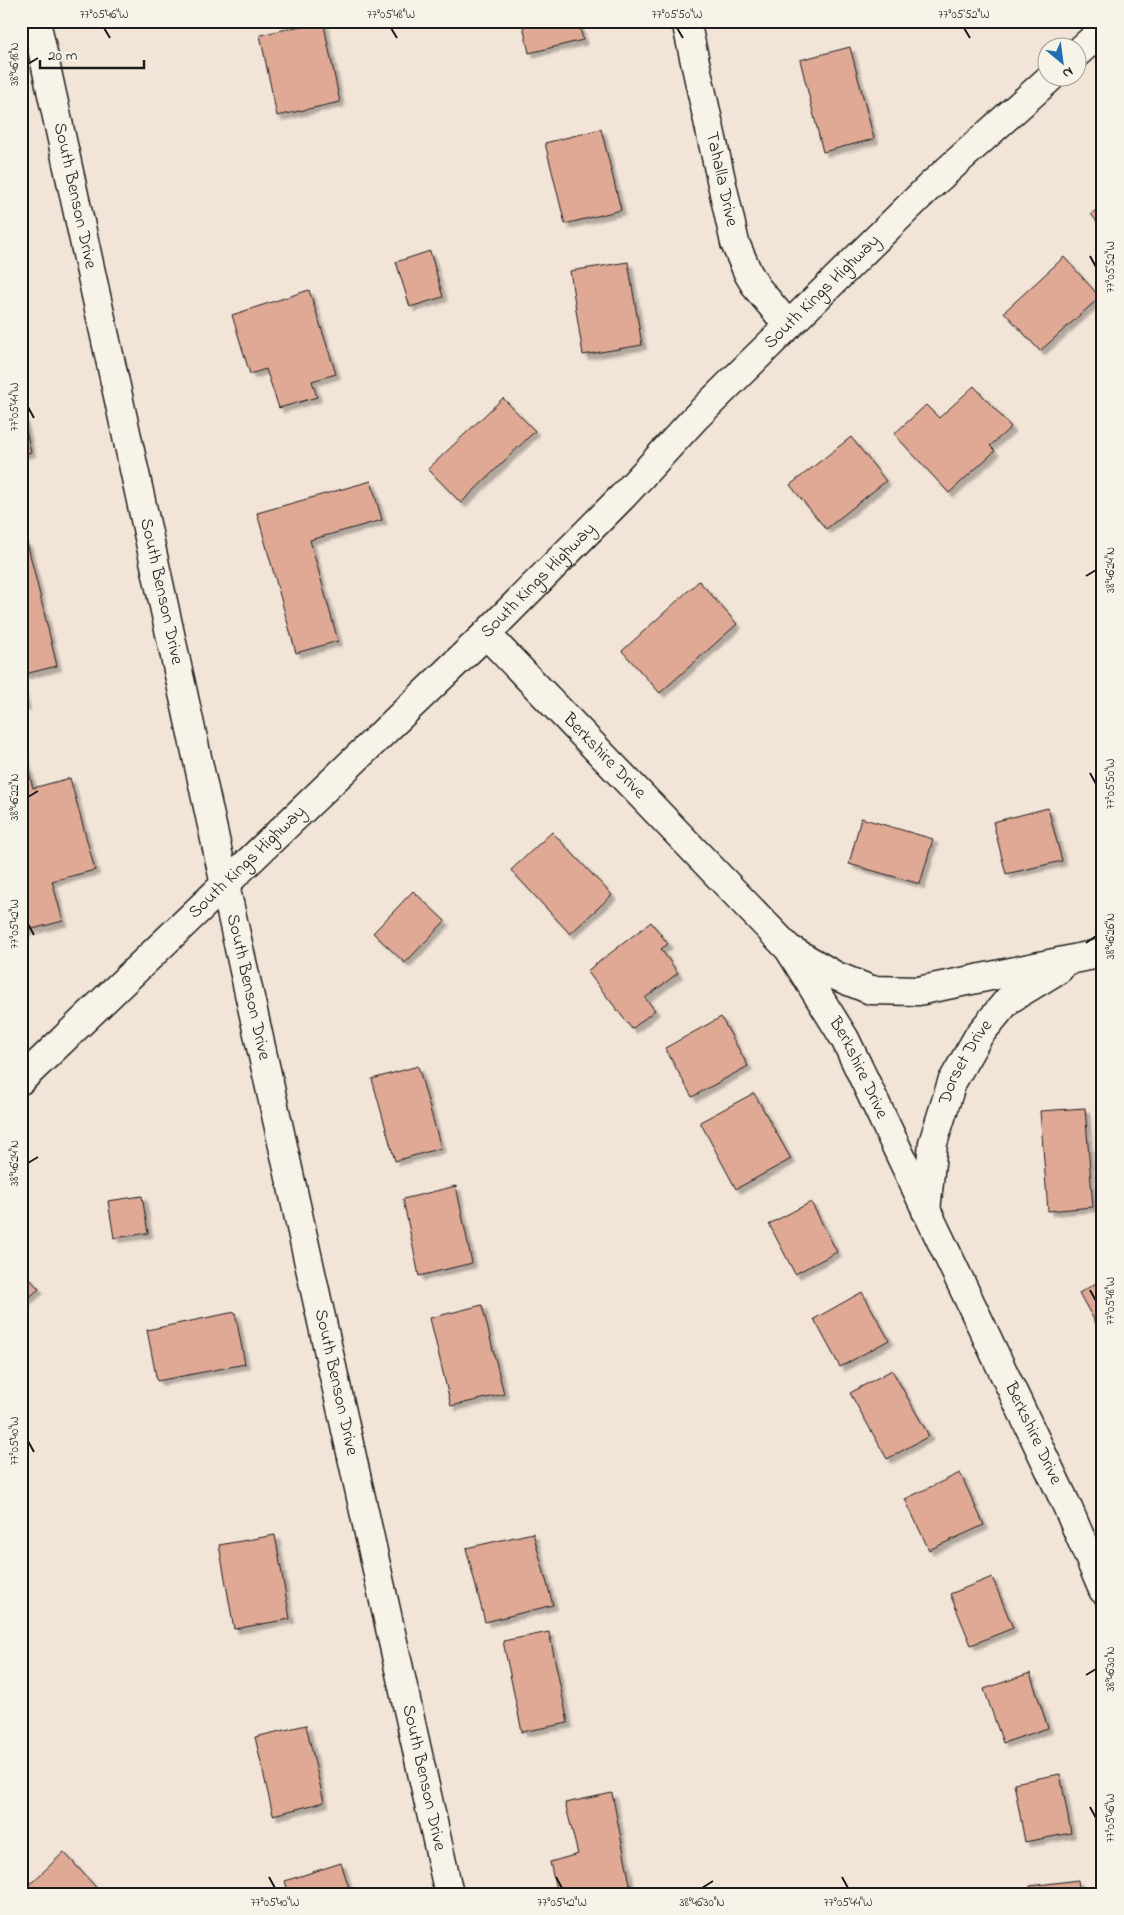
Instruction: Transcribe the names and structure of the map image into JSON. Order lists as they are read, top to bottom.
{
  "streets": {
    "street": [
      "Tahalla Drive",
      "South Benson Drive",
      "South Kings Highway",
      "Berkshire Drive",
      "Dorset Drive"
    ]
  },
  "crossings": [
    ["Tahalla Drive", "South Kings Highway"],
    ["South Benson Drive", "South Kings Highway"],
    ["South Kings Highway", "Berkshire Drive"],
    ["Berkshire Drive", "Dorset Drive"]
  ],
  "scale_bar": "20 m",
  "north": "bottom right",
  "coordinates": [
    "77°05'46\"W",
    "77°05'48\"W",
    "77°05'50\"W",
    "77°05'52\"W",
    "38°46'18\"N",
    "77°05'44\"W",
    "38°46'24\"N",
    "38°46'22\"N",
    "77°05'42\"W",
    "38°46'26\"N",
    "77°05'40\"W",
    "38°46'30\"N"
  ]
}
